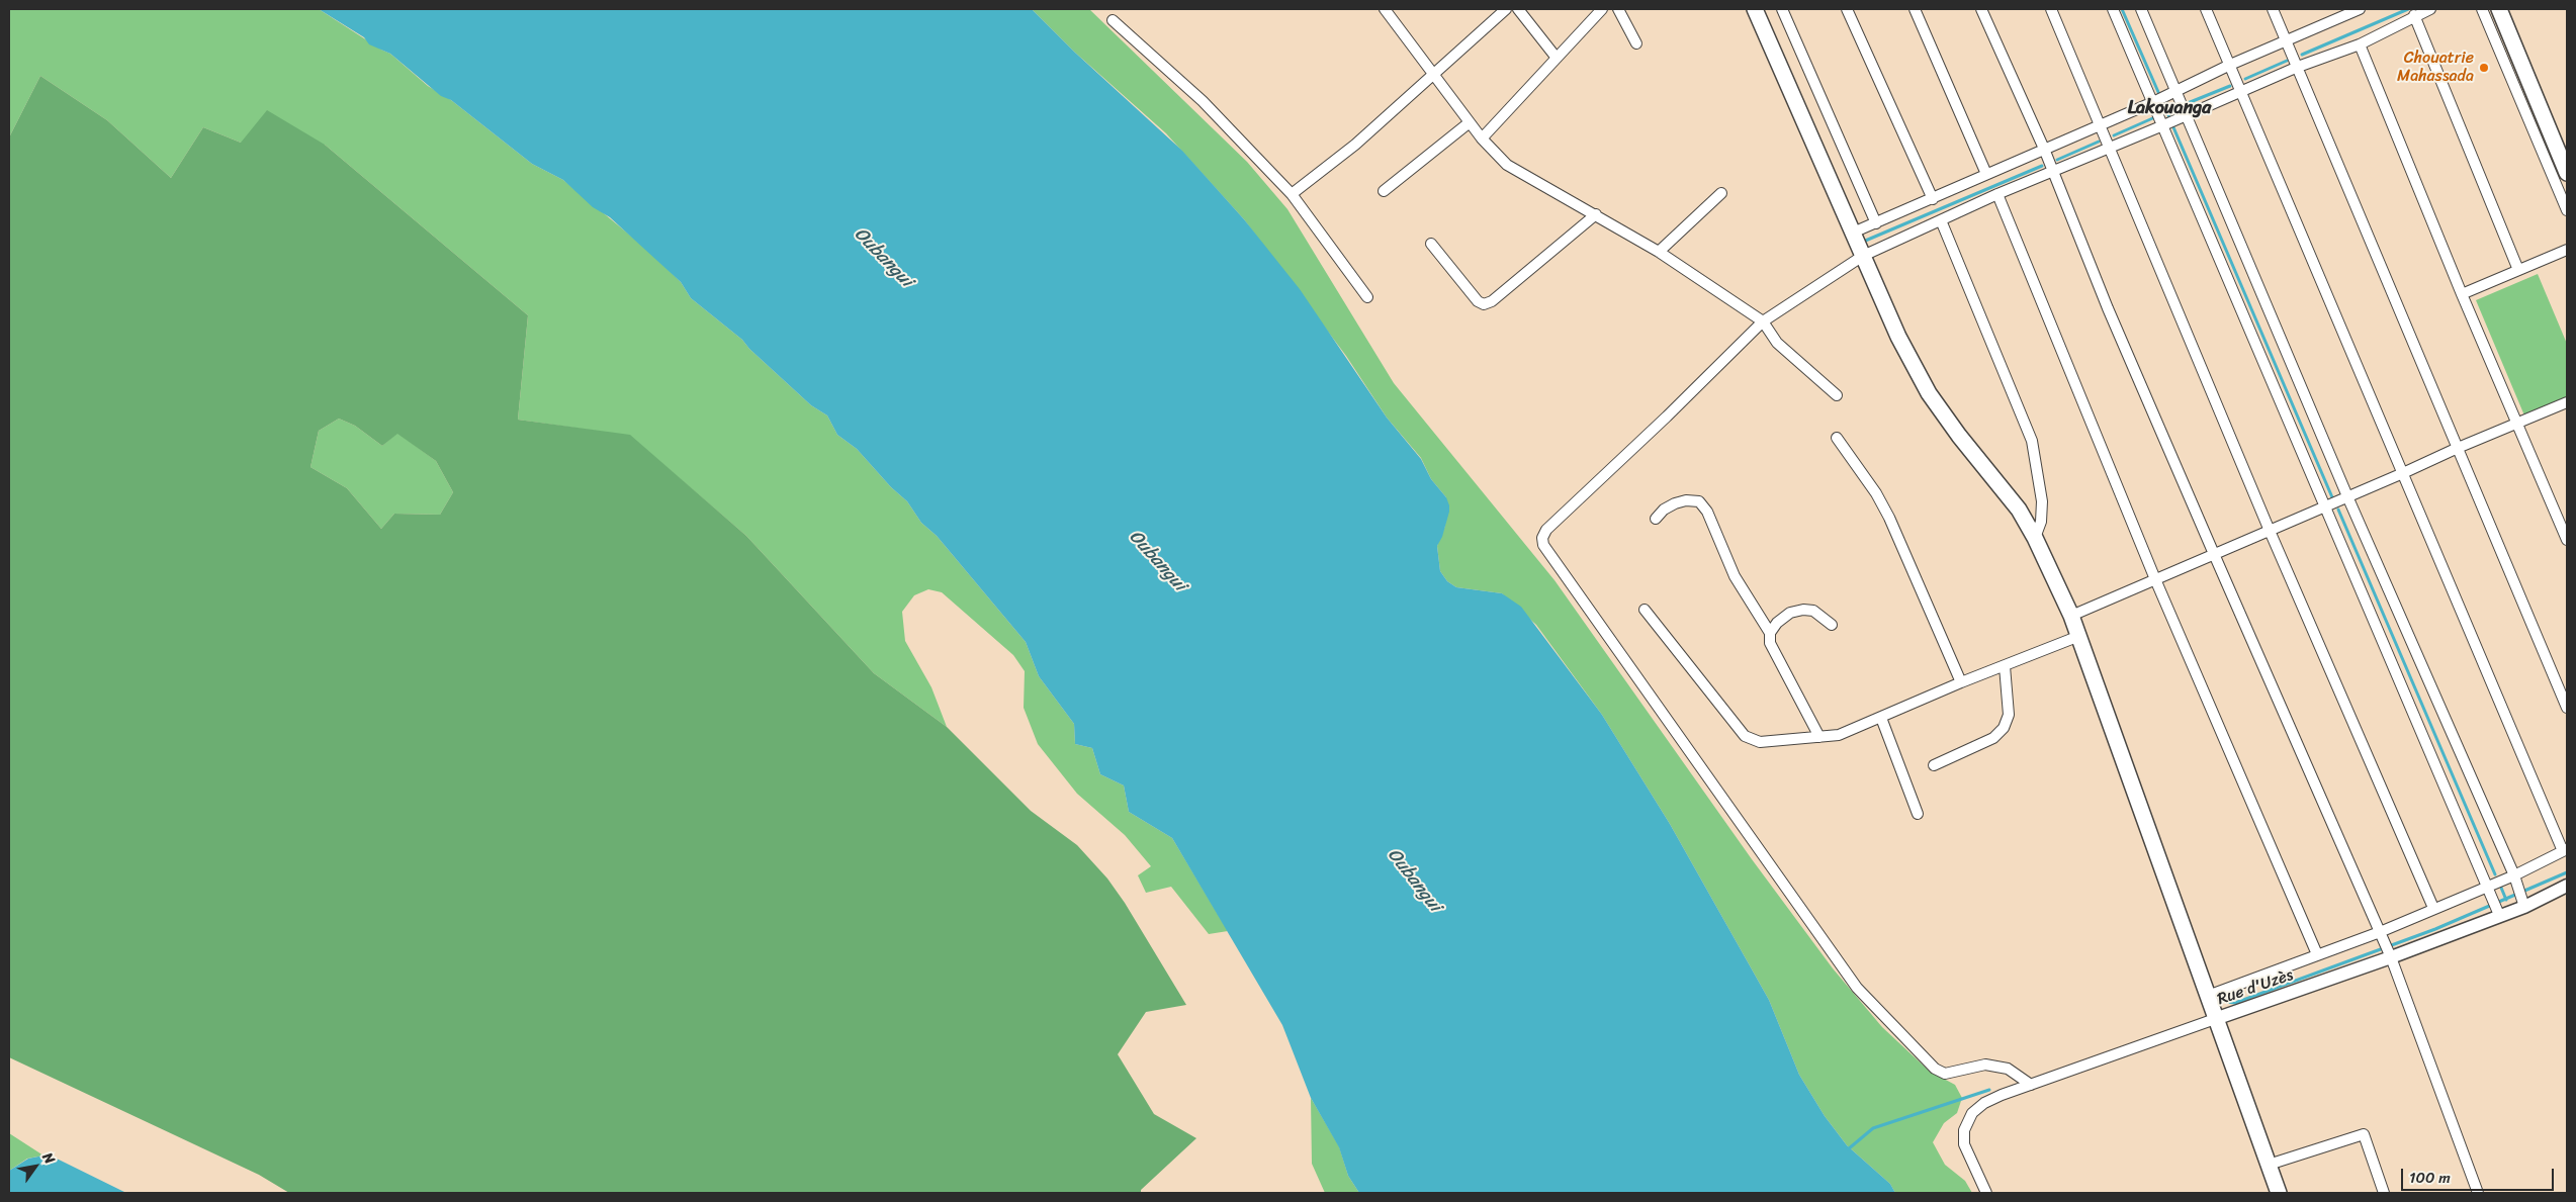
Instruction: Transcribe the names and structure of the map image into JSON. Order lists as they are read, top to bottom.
{
  "streets": {
    "street": ["Rue d'Uzès"]
  },
  "districts": ["Lakouanga"],
  "water": ["Oubangui"],
  "places": ["Chouatrie Mahassada"],
  "scale_bar": "100 m",
  "north": "top right"
}
